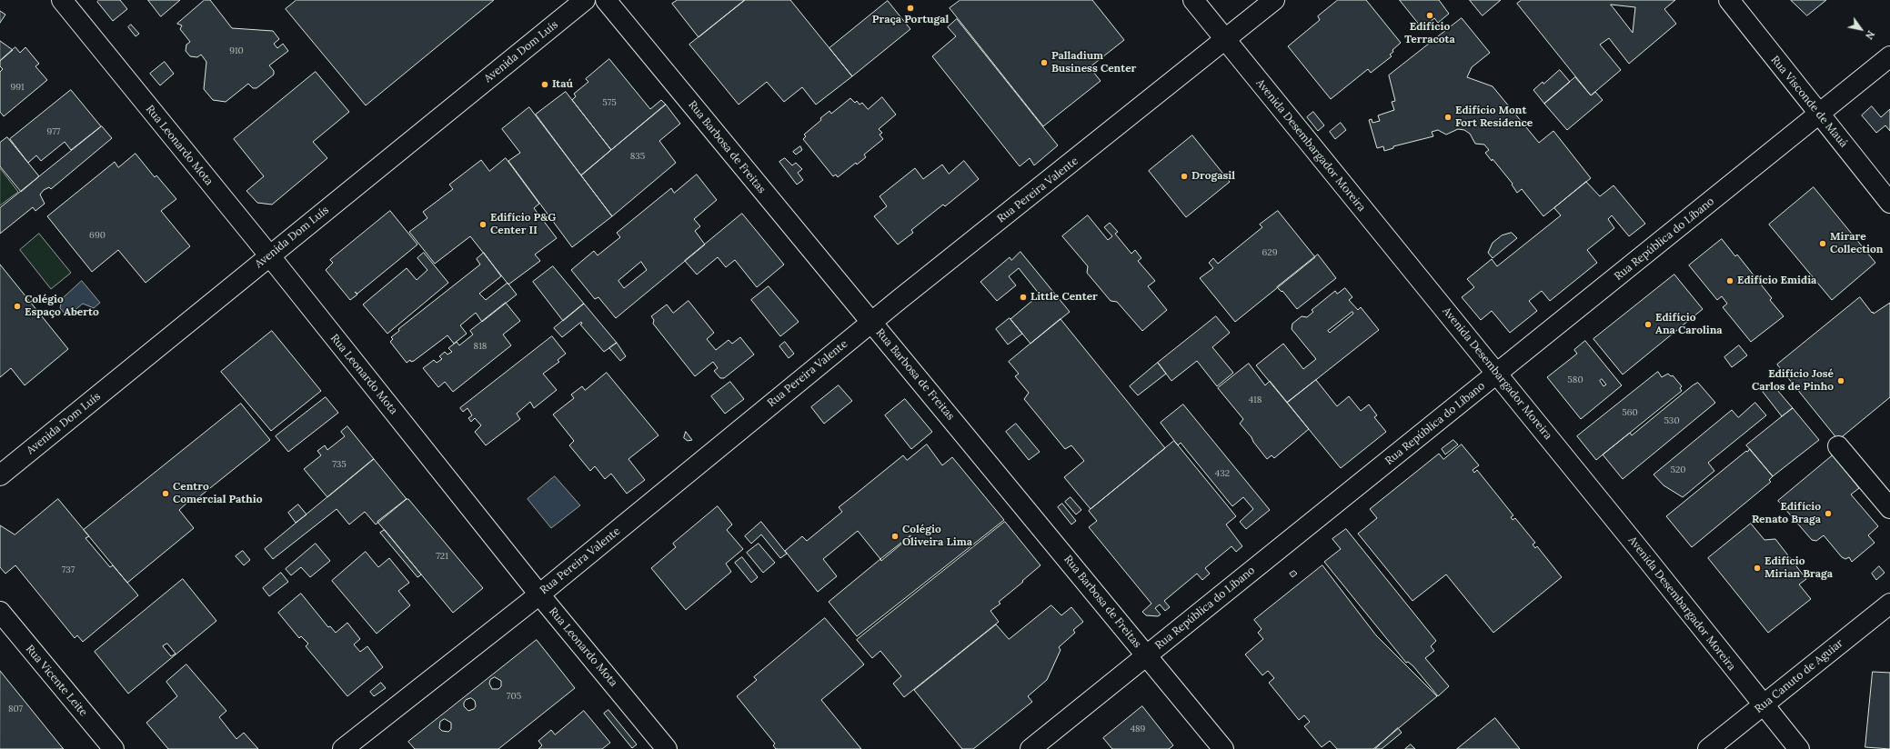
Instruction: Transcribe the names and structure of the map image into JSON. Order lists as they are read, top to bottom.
{
  "streets": {
    "street": [
      "Avenida Dom Luís",
      "Rua Visconde de Mauá",
      "Rua Leonardo Mota",
      "Avenida Desembargador Moreira",
      "Rua Barbosa de Freitas",
      "Rua Pereira Valente",
      "Rua República do Líbano",
      "Rua Canuto de Aguiar",
      "Rua Vicente Leite"
    ]
  },
  "crossings": [
    ["Avenida Dom Luís", "Rua Leonardo Mota"],
    ["Rua Visconde de Mauá", "Rua República do Líbano"],
    ["Rua Leonardo Mota", "Rua Pereira Valente"],
    ["Avenida Desembargador Moreira", "Rua Pereira Valente"],
    ["Avenida Desembargador Moreira", "Rua República do Líbano"],
    ["Avenida Desembargador Moreira", "Rua Canuto de Aguiar"],
    ["Rua Barbosa de Freitas", "Rua Pereira Valente"],
    ["Rua Barbosa de Freitas", "Rua República do Líbano"]
  ],
  "places": [
    "Praça Portugal",
    "Edifício Terracota",
    "Palladium Business Center",
    "Itaú",
    "Edifício Mont Fort Residence",
    "Drogasil",
    "Edifício P&G Center II",
    "Mirare Collection",
    "Edifício Emidia",
    "Little Center",
    "Colégio Espaço Aberto",
    "Edifício Ana Carolina",
    "Edifício José Carlos de Pinho",
    "Centro Comercial Pathio",
    "Edifício Renato Braga",
    "Colégio Oliveira Lima",
    "Edifício Mirian Braga"
  ],
  "house_numbers": [
    "910",
    "991",
    "575",
    "977",
    "835",
    "690",
    "629",
    "818",
    "580",
    "418",
    "560",
    "530",
    "735",
    "520",
    "432",
    "721",
    "737",
    "705",
    "807",
    "489"
  ],
  "north": "bottom right"
}
